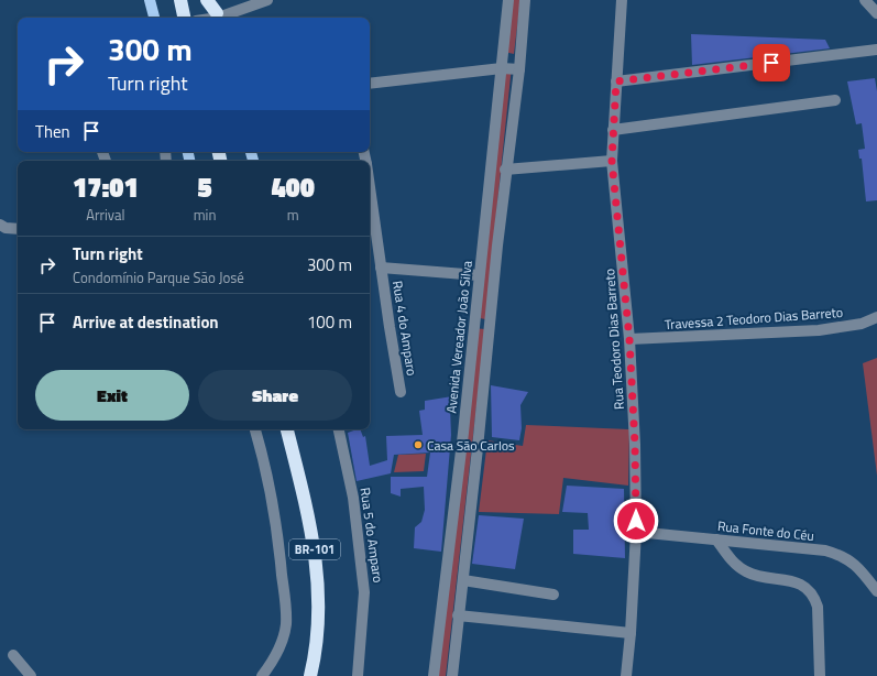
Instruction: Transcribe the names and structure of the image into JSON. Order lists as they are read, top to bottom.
{
  "streets": {
    "highway": ["BR-101"],
    "street": [
      "Travessa 2 Teodoro Dias Barreto",
      "Rua 4 do Amparo",
      "Avenida Vereador João Silva",
      "Rua Teodoro Dias Barreto",
      "Rua Fonte do Céu",
      "Rua 5 do Amparo"
    ]
  },
  "crossings": [
    ["Travessa 2 Teodoro Dias Barreto", "Rua Teodoro Dias Barreto"],
    ["Rua 4 do Amparo", "Avenida Vereador João Silva"],
    ["Rua Teodoro Dias Barreto", "Rua Fonte do Céu"]
  ],
  "places": ["Casa São Carlos"],
  "page": {
    "turn": ["300 m", "Turn right"],
    "then": "Then",
    "eta": [
      "17:01",
      "Arrival",
      "5",
      "min",
      "400",
      "m"
    ],
    "list": [
      {
        "name": "Turn right",
        "note": "Condomínio Parque São José",
        "value": "300 m"
      },
      {
        "name": "Arrive at destination",
        "value": "100 m"
      }
    ],
    "buttons": ["Exit", "Share"]
  }
}
